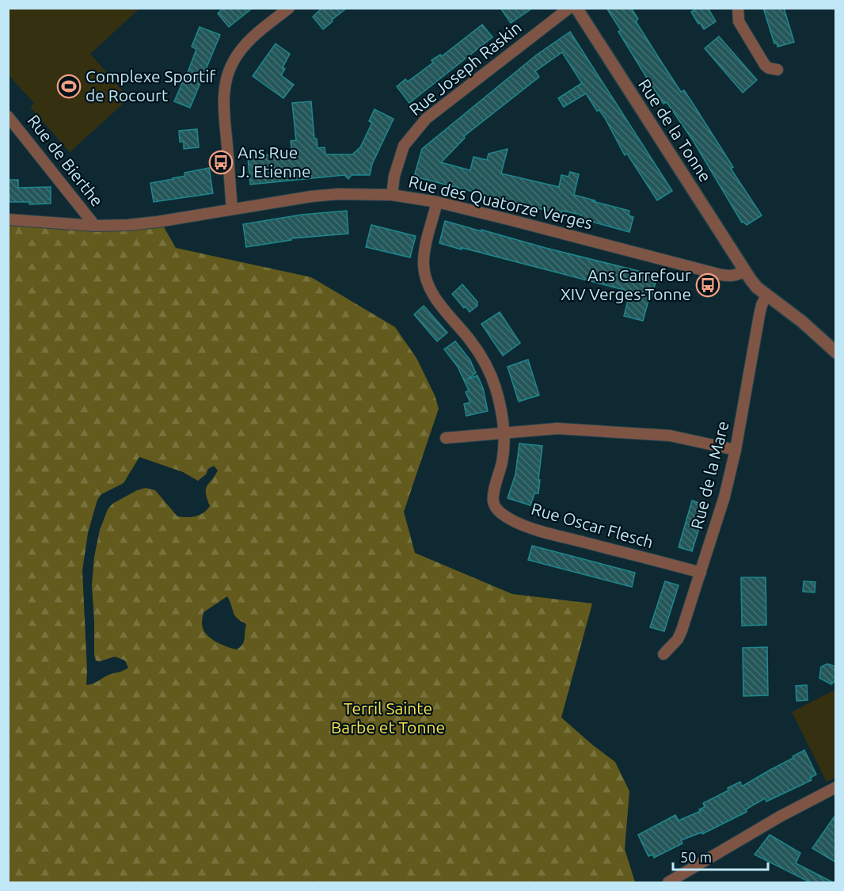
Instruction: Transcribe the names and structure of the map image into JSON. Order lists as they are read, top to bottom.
{
  "streets": {
    "street": [
      "Rue Joseph Raskin",
      "Rue de la Tonne",
      "Rue de Bierthe",
      "Rue des Quatorze Verges",
      "Rue de la Mare",
      "Rue Oscar Flesch"
    ]
  },
  "crossings": [
    ["Rue Joseph Raskin", "Rue des Quatorze Verges"],
    ["Rue de la Tonne", "Rue des Quatorze Verges"],
    ["Rue de Bierthe", "Rue des Quatorze Verges"],
    ["Rue des Quatorze Verges", "Rue Oscar Flesch"],
    ["Rue de la Mare", "Rue Oscar Flesch"]
  ],
  "parks": ["Terril Sainte Barbe et Tonne"],
  "places": {
    "sports": ["Complexe Sportif de Rocourt"],
    "bus stop": ["Ans Rue J. Etienne", "Ans Carrefour XIV Verges-Tonne"]
  },
  "scale_bar": "50 m"
}
